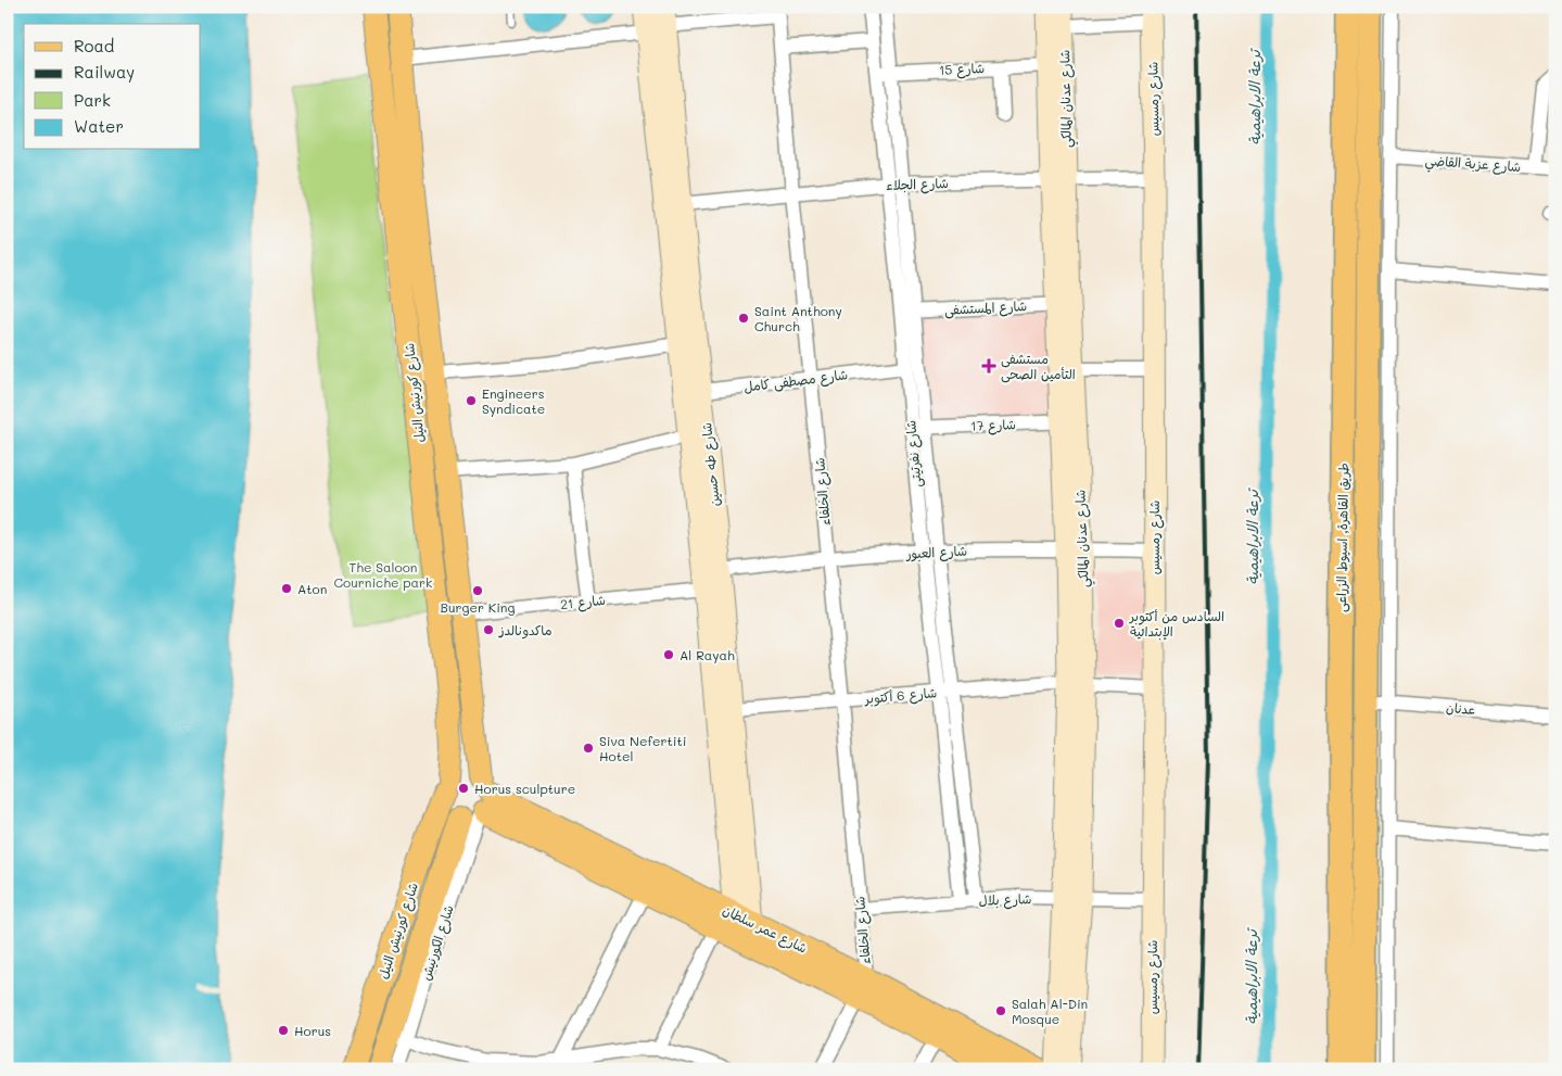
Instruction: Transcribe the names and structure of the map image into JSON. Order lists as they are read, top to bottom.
{
  "streets": {
    "highway": ["طريق القاهرة, اسيوط الزراعى"],
    "main road": [
      "شارع عدنان المالكي",
      "شارع رمسيس",
      "شارع كورنيش النيل",
      "شارع طه حسين",
      "شارع عمر سلطان"
    ],
    "street": [
      "شارع 15",
      "شارع عزبة القاضي",
      "شارع الجلاء",
      "شارع المستشفى",
      "شارع مصطفى كامل",
      "شارع 17",
      "شارع نفرتيتى",
      "شارع الخلفاء",
      "شارع العبور",
      "شارع 21",
      "شارع 6 أكتوبر",
      "عدنان",
      "شارع بلال"
    ]
  },
  "crossings": [
    ["شارع 15", "شارع عدنان المالكي"],
    ["شارع 15", "شارع نفرتيتى"],
    ["شارع عدنان المالكي", "شارع الجلاء"],
    ["شارع عدنان المالكي", "شارع المستشفى"],
    ["شارع عدنان المالكي", "شارع 17"],
    ["شارع عدنان المالكي", "شارع العبور"],
    ["شارع عدنان المالكي", "شارع 6 أكتوبر"],
    ["شارع عدنان المالكي", "شارع بلال"],
    ["شارع رمسيس", "شارع الجلاء"],
    ["شارع رمسيس", "شارع العبور"],
    ["شارع رمسيس", "شارع 6 أكتوبر"],
    ["شارع رمسيس", "شارع بلال"],
    ["شارع عزبة القاضي", "طريق القاهرة, اسيوط الزراعى"],
    ["شارع الجلاء", "شارع نفرتيتى"],
    ["شارع الجلاء", "شارع طه حسين"],
    ["شارع الجلاء", "شارع الخلفاء"],
    ["شارع المستشفى", "شارع نفرتيتى"],
    ["شارع مصطفى كامل", "شارع نفرتيتى"],
    ["شارع مصطفى كامل", "شارع طه حسين"],
    ["شارع مصطفى كامل", "شارع الخلفاء"],
    ["شارع كورنيش النيل", "شارع 21"],
    ["شارع كورنيش النيل", "شارع عمر سلطان"],
    ["شارع 17", "شارع نفرتيتى"],
    ["شارع نفرتيتى", "شارع العبور"],
    ["شارع نفرتيتى", "شارع 6 أكتوبر"],
    ["شارع نفرتيتى", "شارع بلال"],
    ["شارع طه حسين", "شارع العبور"],
    ["شارع طه حسين", "شارع 21"],
    ["شارع طه حسين", "شارع 6 أكتوبر"],
    ["شارع طه حسين", "شارع عمر سلطان"],
    ["شارع الخلفاء", "شارع العبور"],
    ["شارع الخلفاء", "شارع 6 أكتوبر"],
    ["شارع الخلفاء", "شارع بلال"],
    ["شارع الخلفاء", "شارع عمر سلطان"],
    ["طريق القاهرة, اسيوط الزراعى", "عدنان"]
  ],
  "water": ["ترعة الابراهيمية"],
  "parks": ["The Saloon Courniche park"],
  "places": {
    "other": [
      "Saint Anthony Church",
      "Engineers Syndicate",
      "Aton",
      "Burger King",
      "السادس من أكتوبر الإبتدائية",
      "ماكدونالدز",
      "Al Rayah",
      "Siva Nefertiti Hotel",
      "Horus sculpture",
      "Salah Al-Din Mosque",
      "Horus"
    ],
    "health": ["مستشفى التأمين الصحى"]
  },
  "legend": [
    "Road",
    "Railway",
    "Park",
    "Water"
  ]
}
